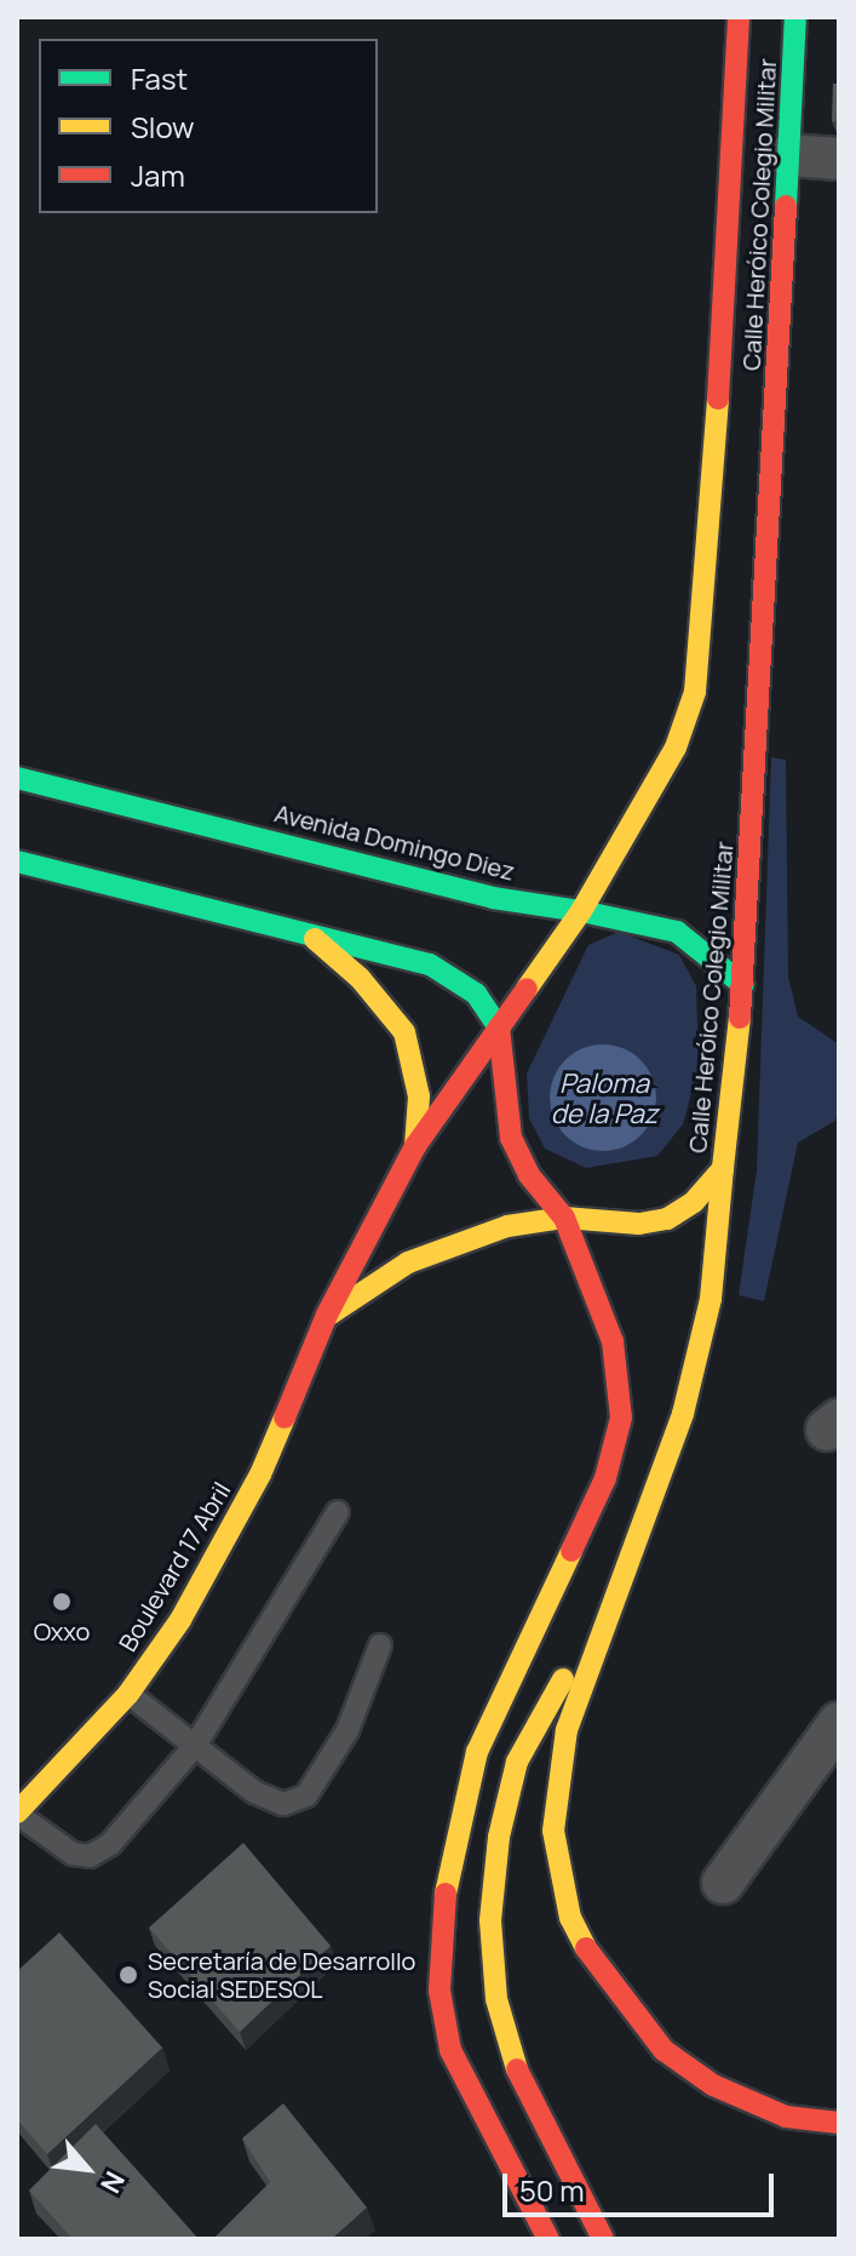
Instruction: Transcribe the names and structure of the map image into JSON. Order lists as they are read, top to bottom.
{
  "streets": {
    "main road": ["Calle Heróico Colegio Militar", "Avenida Domingo Diez", "Boulevard 17 Abril"]
  },
  "crossings": [
    ["Calle Heróico Colegio Militar", "Avenida Domingo Diez"],
    ["Calle Heróico Colegio Militar", "Boulevard 17 Abril"],
    ["Avenida Domingo Diez", "Boulevard 17 Abril"]
  ],
  "water": ["Paloma de la Paz"],
  "places": ["Oxxo", "Secretaría de Desarrollo Social SEDESOL"],
  "legend": ["Fast", "Slow", "Jam"],
  "scale_bar": "50 m",
  "north": "bottom right"
}
